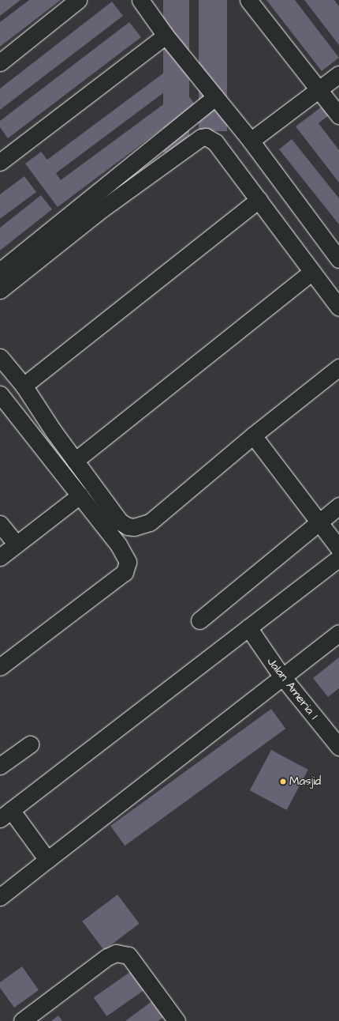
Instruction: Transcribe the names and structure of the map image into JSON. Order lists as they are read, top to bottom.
{
  "streets": {
    "street": ["Jalan Ameria 1"]
  },
  "places": ["Masjid"]
}
